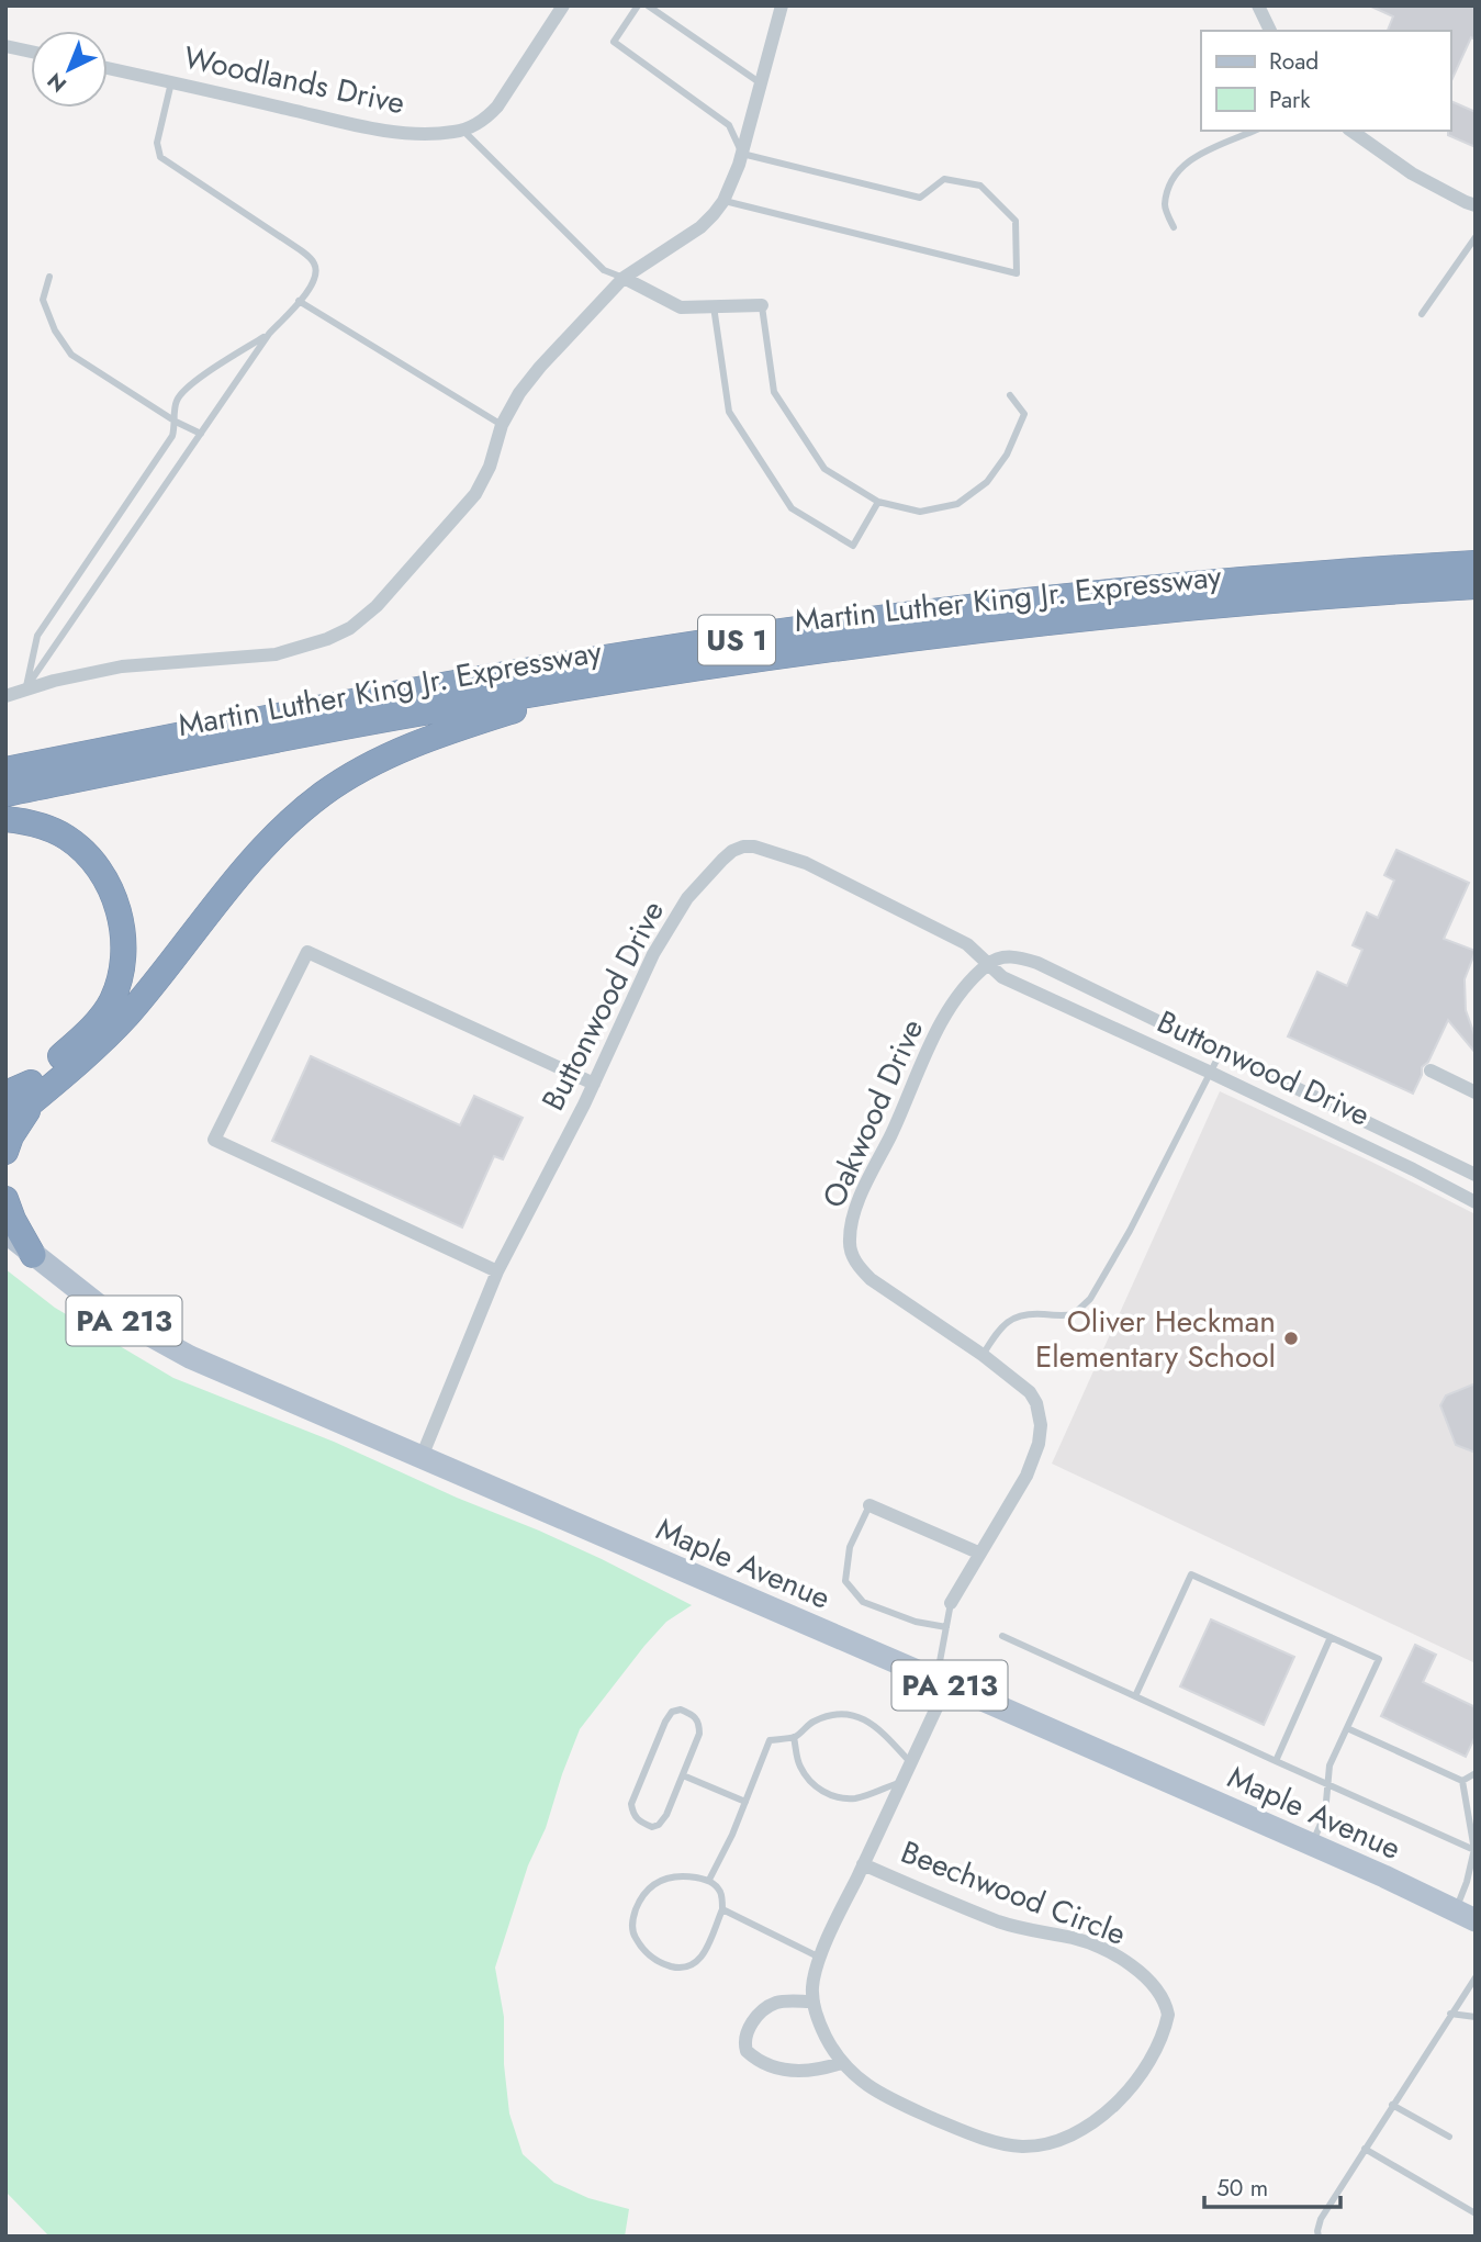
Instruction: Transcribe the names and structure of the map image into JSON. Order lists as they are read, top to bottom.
{
  "streets": {
    "highway": ["Martin Luther King Jr. Expressway", "US 1"],
    "main road": ["PA 213", "Maple Avenue"],
    "street": [
      "Woodlands Drive",
      "Buttonwood Drive",
      "Oakwood Drive",
      "Beechwood Circle"
    ]
  },
  "crossings": [
    ["Buttonwood Drive", "Oakwood Drive"],
    ["Buttonwood Drive", "Maple Avenue"]
  ],
  "places": ["Oliver Heckman Elementary School"],
  "legend": ["Road", "Park"],
  "scale_bar": "50 m",
  "north": "bottom left"
}
